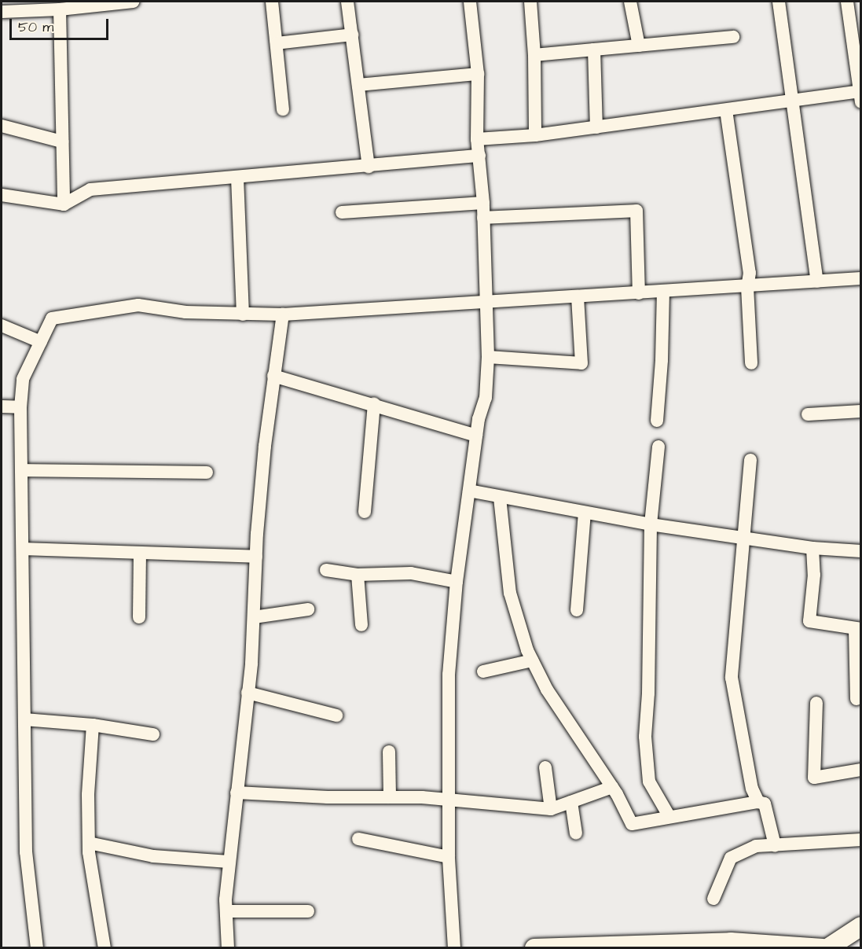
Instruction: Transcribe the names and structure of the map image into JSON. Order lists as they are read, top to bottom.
{
  "scale_bar": "50 m"
}
